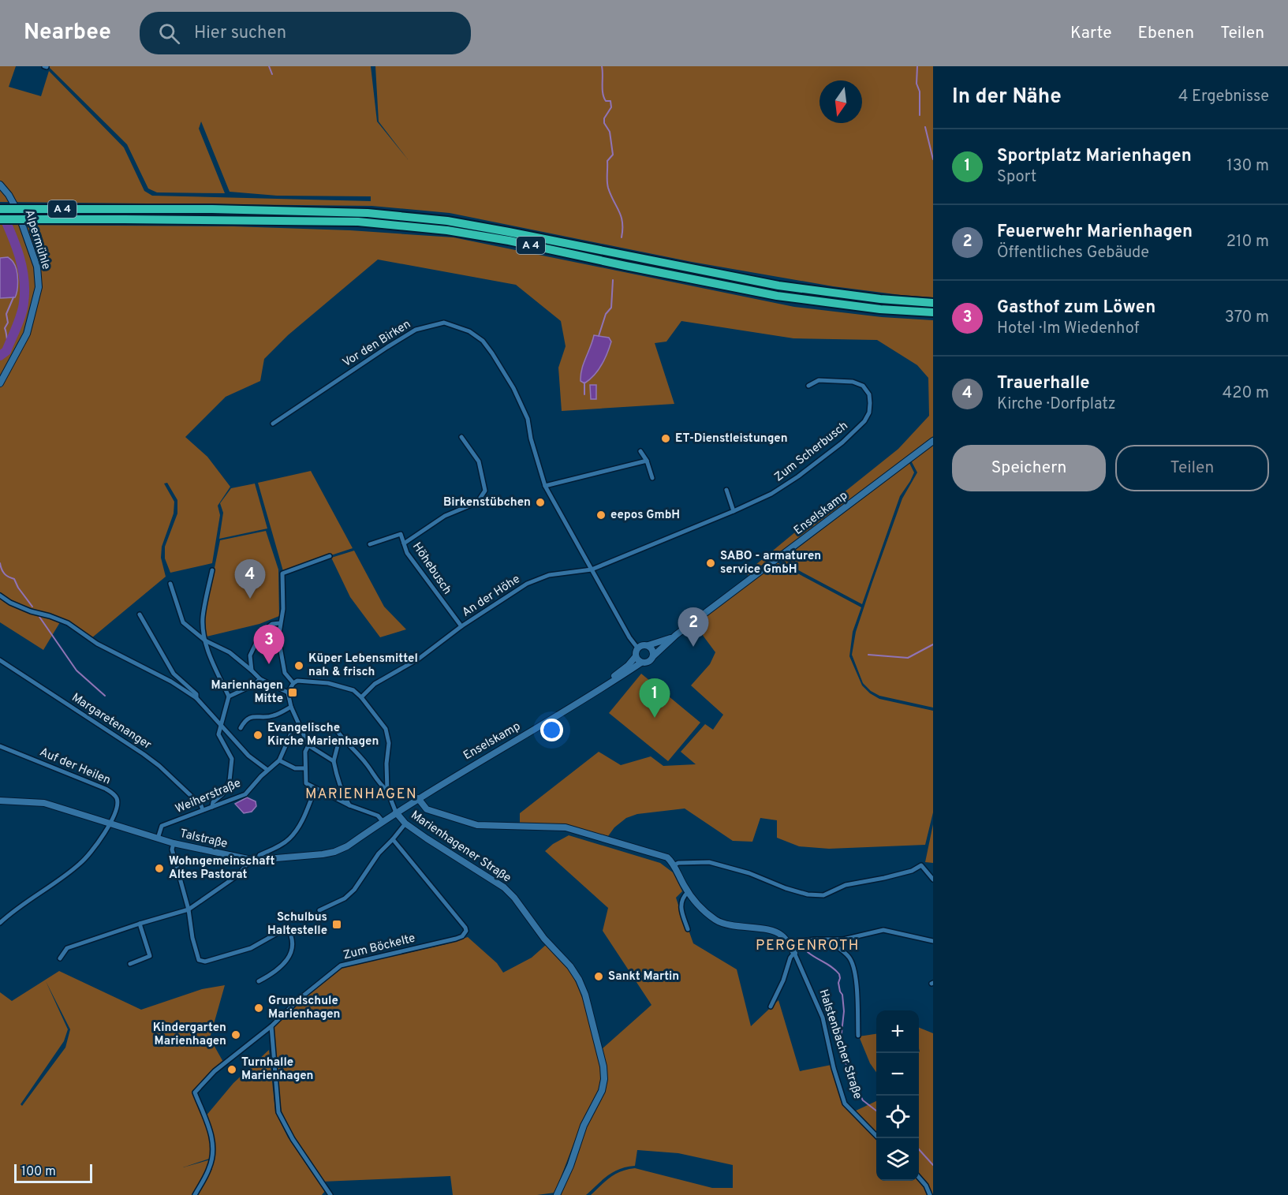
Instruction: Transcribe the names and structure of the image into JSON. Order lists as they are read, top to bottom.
{
  "streets": {
    "highway": ["A 4"],
    "main road": [
      "Alpermühle",
      "Enselskamp",
      "Talstraße",
      "Marienhagener Straße",
      "Halstenbacher Straße"
    ],
    "street": [
      "Vor den Birken",
      "Zum Scherbusch",
      "Höhebusch",
      "An der Höhe",
      "Margaretenanger",
      "Auf der Heilen",
      "Weiherstraße",
      "Zum Böckelte"
    ]
  },
  "crossings": [
    ["Vor den Birken", "Zum Scherbusch"],
    ["Vor den Birken", "An der Höhe"],
    ["Zum Scherbusch", "An der Höhe"],
    ["Enselskamp", "Talstraße"],
    ["Enselskamp", "Marienhagener Straße"],
    ["Höhebusch", "An der Höhe"],
    ["An der Höhe", "Marienhagener Straße"],
    ["Margaretenanger", "Weiherstraße"],
    ["Auf der Heilen", "Talstraße"],
    ["Weiherstraße", "Talstraße"],
    ["Talstraße", "Marienhagener Straße"]
  ],
  "districts": ["MARIENHAGEN", "PERGENROTH"],
  "places": {
    "other": [
      "ET-Dienstleistungen",
      "Birkenstübchen",
      "eepos GmbH",
      "SABO - armaturen service GmbH",
      "Küper Lebensmittel nah & frisch",
      "Evangelische Kirche Marienhagen",
      "Wohngemeinschaft Altes Pastorat",
      "Sankt Martin",
      "Grundschule Marienhagen",
      "Kindergarten Marienhagen",
      "Turnhalle Marienhagen"
    ],
    "transit": ["Marienhagen Mitte", "Schulbus Haltestelle"]
  },
  "scale_bar": "100 m",
  "north": "bottom",
  "page": {
    "header": "Nearbee",
    "search": "Hier suchen",
    "nav": ["Karte", "Ebenen", "Teilen"],
    "heading": ["In der Nähe", "4 Ergebnisse"],
    "list": [
      {
        "mark": "1",
        "name": "Sportplatz Marienhagen",
        "note": "Sport",
        "value": "130 m"
      },
      {
        "mark": "2",
        "name": "Feuerwehr Marienhagen",
        "note": "Öffentliches Gebäude",
        "value": "210 m"
      },
      {
        "mark": "3",
        "name": "Gasthof zum Löwen",
        "note": "Hotel · Im Wiedenhof",
        "value": "370 m"
      },
      {
        "mark": "4",
        "name": "Trauerhalle",
        "note": "Kirche · Dorfplatz",
        "value": "420 m"
      }
    ],
    "buttons": ["Speichern", "Teilen"],
    "pins": [
      "4",
      "2",
      "3",
      "1"
    ],
    "map_buttons": ["+", "−"],
    "scale": "100 m"
  }
}
